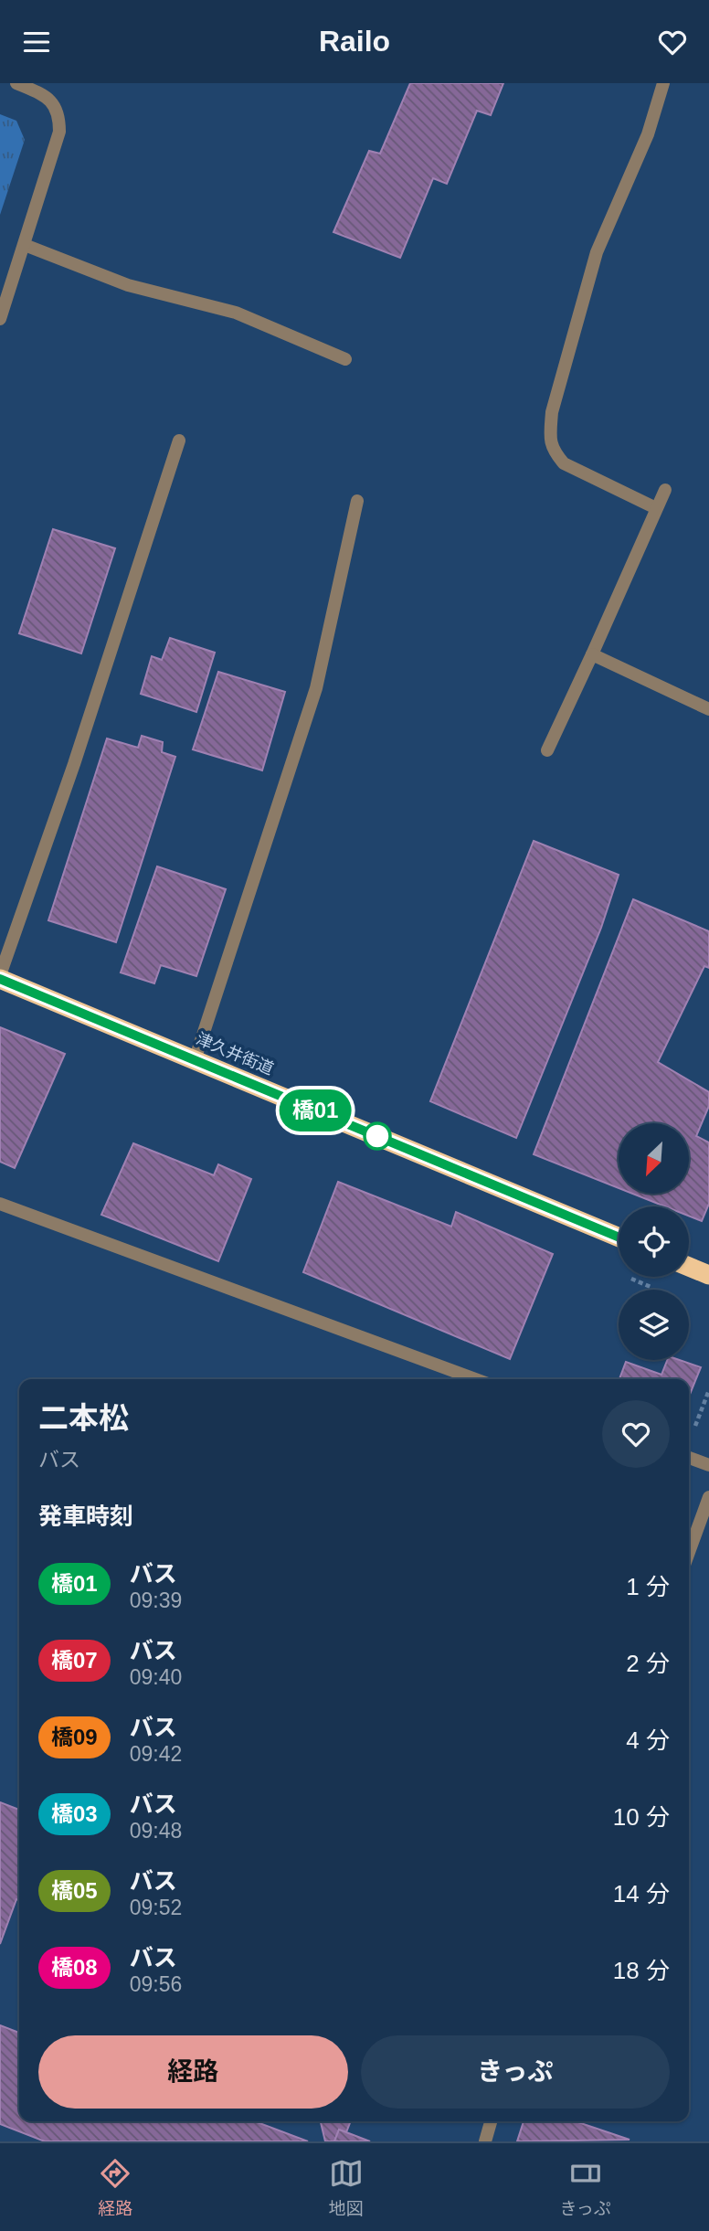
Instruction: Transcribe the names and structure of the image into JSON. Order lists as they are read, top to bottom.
{
  "streets": {
    "highway": ["津久井街道"]
  },
  "lines": ["bus line 橋01"],
  "north": "bottom left",
  "page": {
    "header": "Railo",
    "on_map": "橋01",
    "heading": [
      ["二本松", "バス"],
      "発車時刻"
    ],
    "list": [
      {
        "mark": "橋01",
        "name": "バス",
        "note": "09:39",
        "value": "1 分"
      },
      {
        "mark": "橋07",
        "name": "バス",
        "note": "09:40",
        "value": "2 分"
      },
      {
        "mark": "橋09",
        "name": "バス",
        "note": "09:42",
        "value": "4 分"
      },
      {
        "mark": "橋03",
        "name": "バス",
        "note": "09:48",
        "value": "10 分"
      },
      {
        "mark": "橋05",
        "name": "バス",
        "note": "09:52",
        "value": "14 分"
      },
      {
        "mark": "橋08",
        "name": "バス",
        "note": "09:56",
        "value": "18 分"
      }
    ],
    "buttons": ["経路", "きっぷ"],
    "tabs": ["経路", "地図", "きっぷ"]
  }
}
